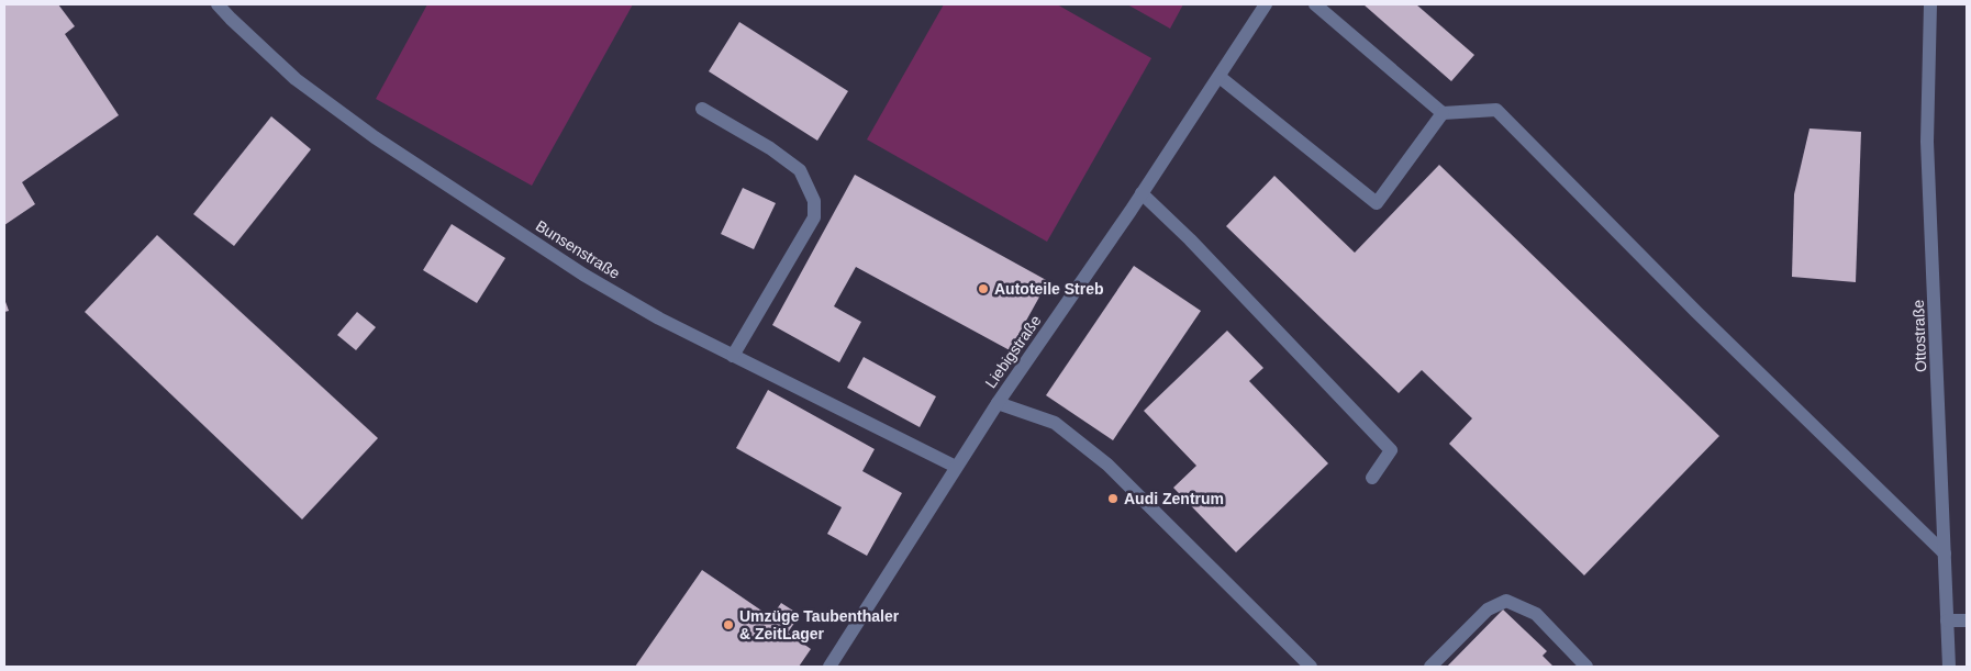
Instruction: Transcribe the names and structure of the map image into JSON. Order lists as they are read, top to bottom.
{
  "streets": {
    "street": ["Bunsenstraße", "Ottostraße", "Liebigstraße"]
  },
  "crossings": [
    ["Bunsenstraße", "Liebigstraße"]
  ],
  "places": ["Autoteile Streb", "Audi Zentrum", "Umzüge Taubenthaler & ZeitLager"]
}
